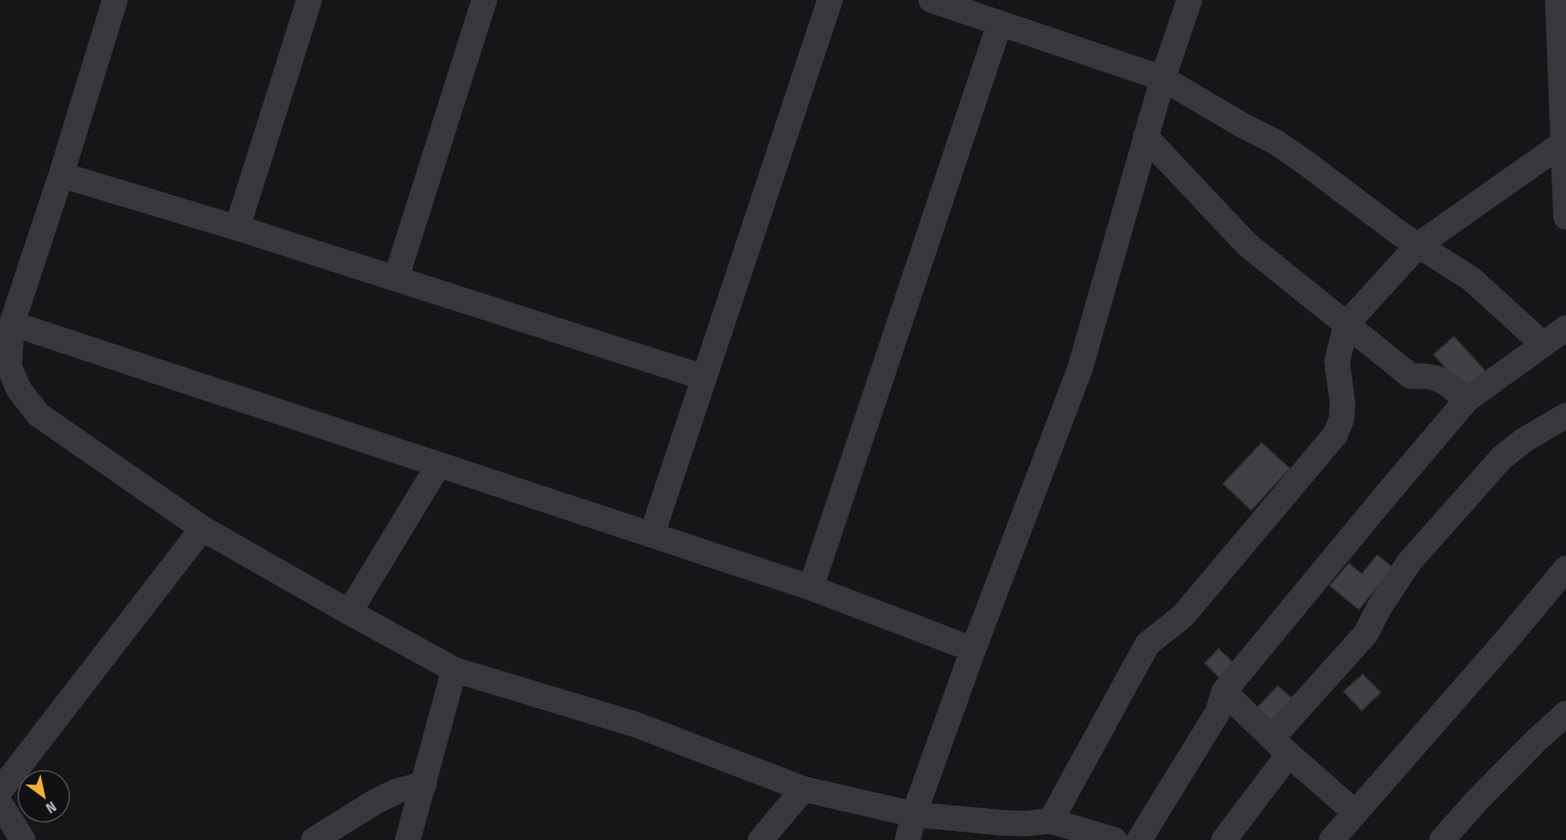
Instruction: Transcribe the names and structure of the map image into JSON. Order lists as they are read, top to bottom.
{
  "north": "bottom right"
}
